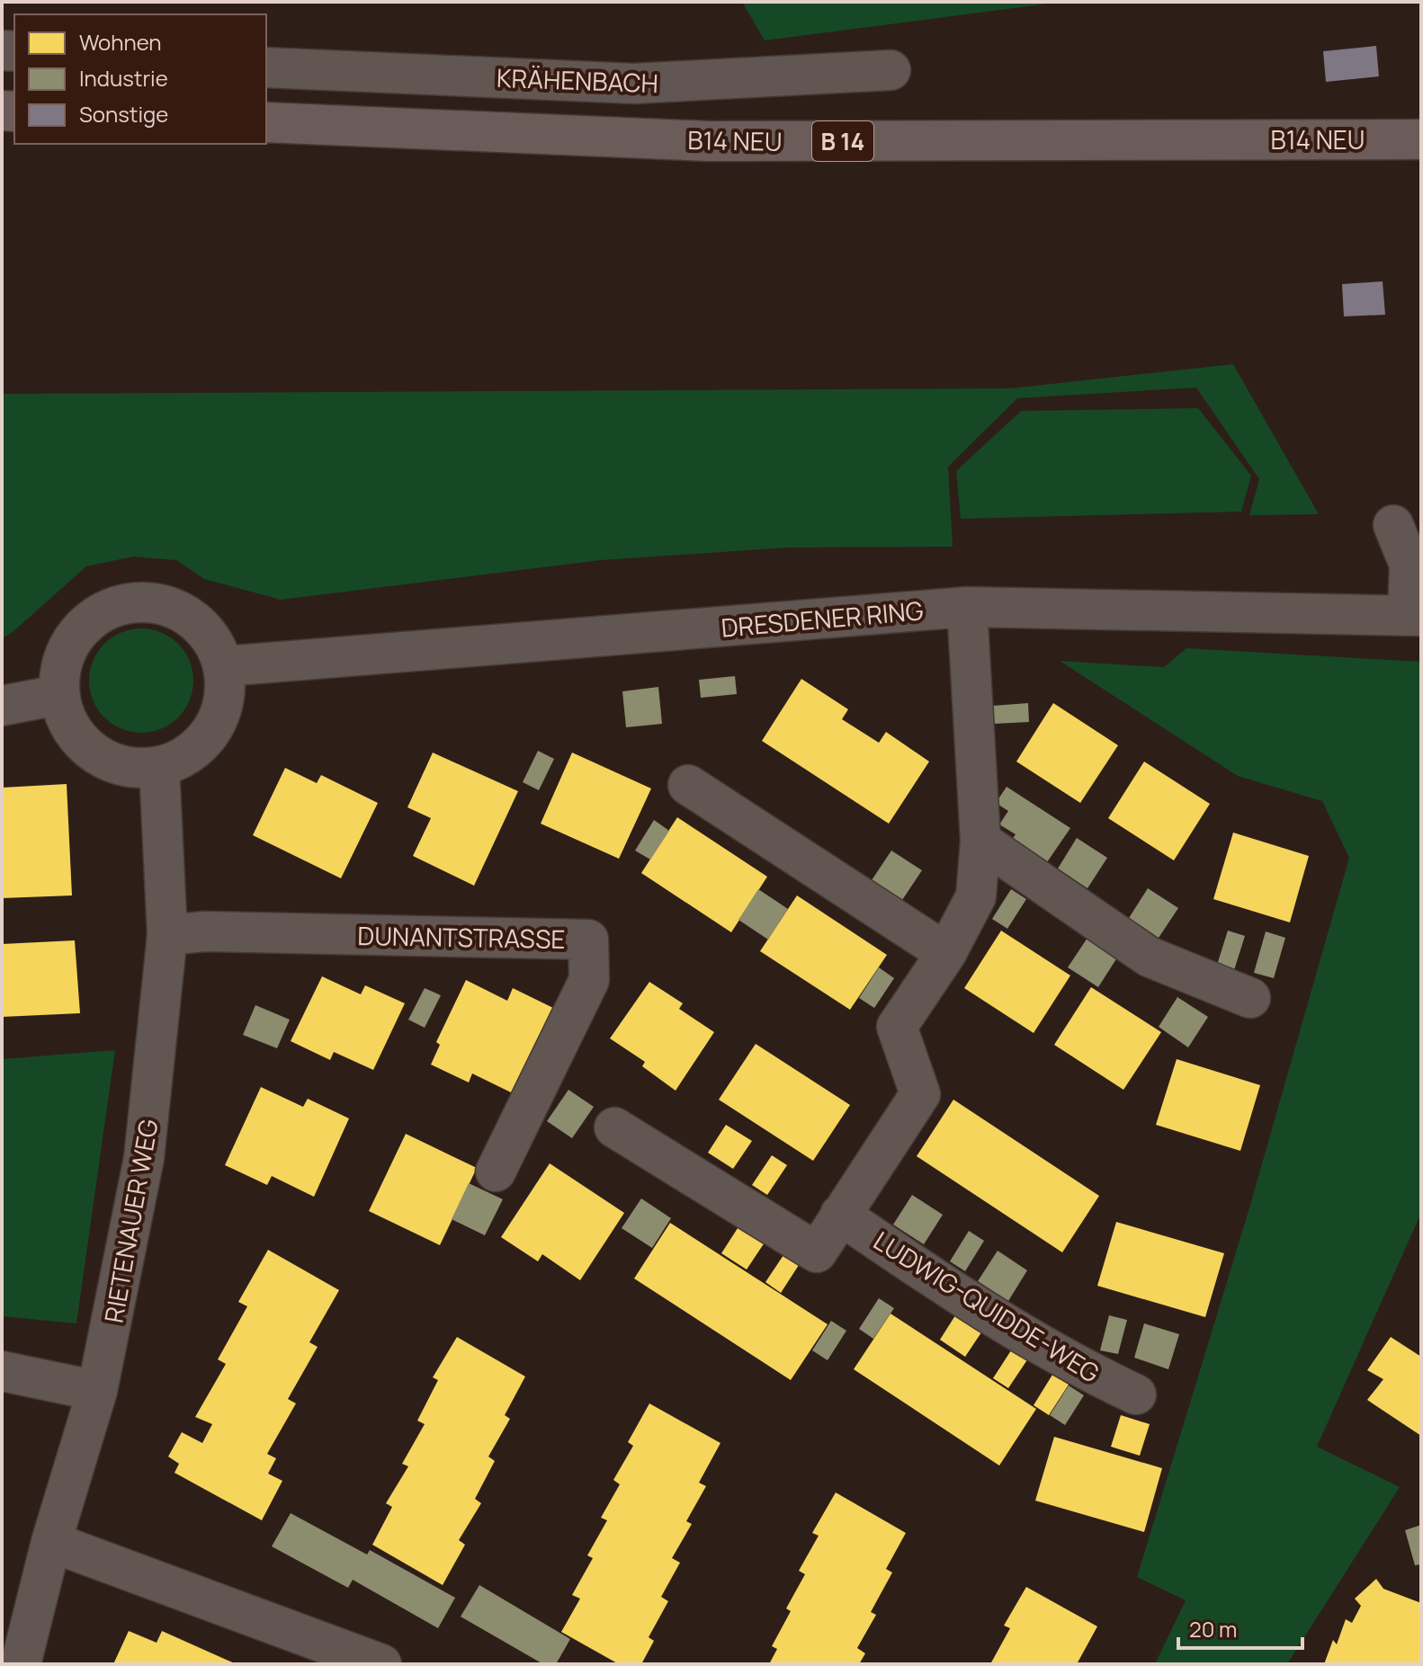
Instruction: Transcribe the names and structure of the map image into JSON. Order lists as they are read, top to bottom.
{
  "streets": {
    "main road": ["B14 NEU", "B 14"],
    "street": [
      "KRÄHENBACH",
      "DRESDENER RING",
      "DUNANTSTRASSE",
      "RIETENAUER WEG",
      "LUDWIG-QUIDDE-WEG"
    ]
  },
  "crossings": [
    ["DRESDENER RING", "RIETENAUER WEG"],
    ["DUNANTSTRASSE", "RIETENAUER WEG"]
  ],
  "legend": ["Wohnen", "Industrie", "Sonstige"],
  "scale_bar": "20 m"
}
